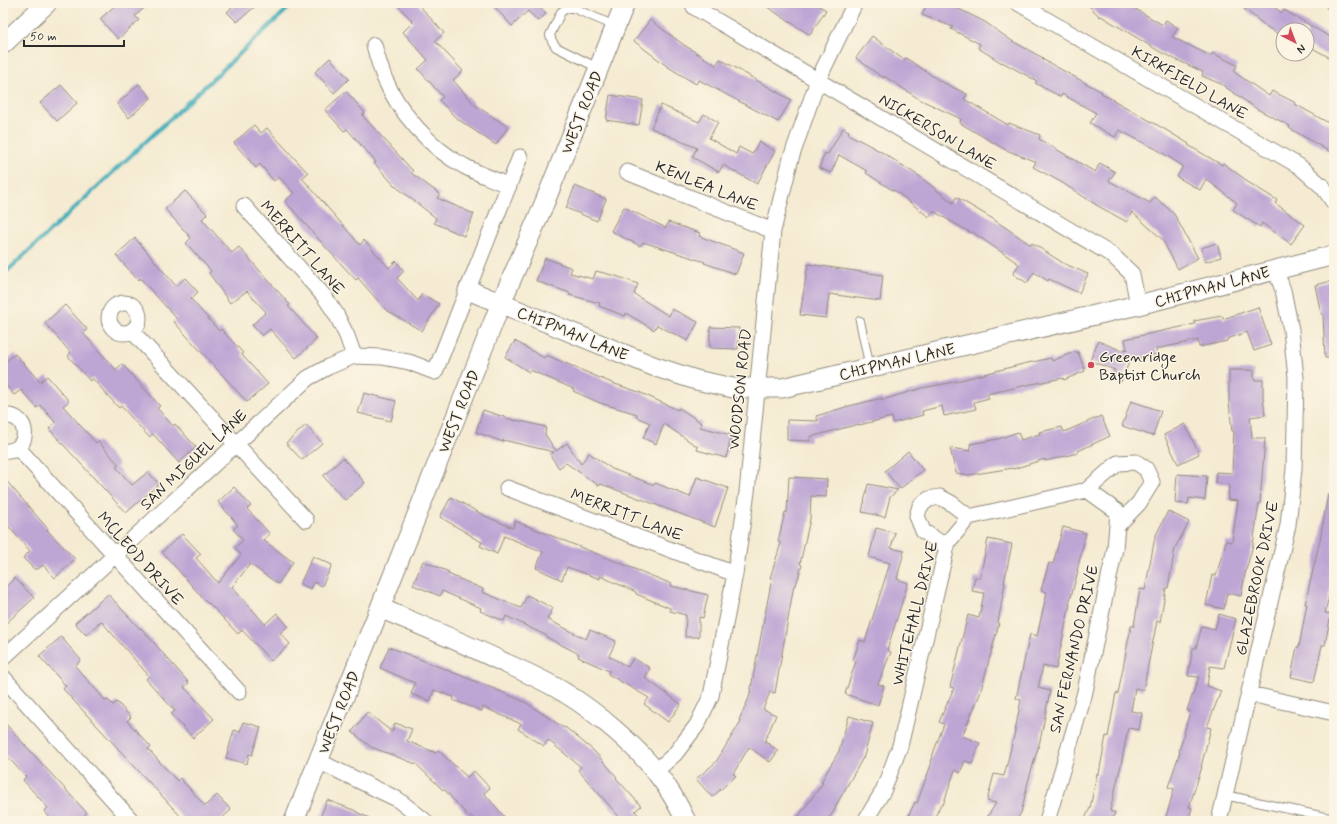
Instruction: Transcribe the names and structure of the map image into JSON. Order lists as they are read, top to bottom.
{
  "streets": {
    "street": [
      "KIRKFIELD LANE",
      "WEST ROAD",
      "NICKERSON LANE",
      "KENLEA LANE",
      "MERRITT LANE",
      "CHIPMAN LANE",
      "WOODSON ROAD",
      "SAN MIGUEL LANE",
      "MCLEOD DRIVE",
      "GLAZEBROOK DRIVE",
      "WHITEHALL DRIVE",
      "SAN FERNANDO DRIVE"
    ]
  },
  "crossings": [
    ["WEST ROAD", "CHIPMAN LANE"],
    ["NICKERSON LANE", "CHIPMAN LANE"],
    ["NICKERSON LANE", "WOODSON ROAD"],
    ["KENLEA LANE", "WOODSON ROAD"],
    ["MERRITT LANE", "WOODSON ROAD"],
    ["MERRITT LANE", "SAN MIGUEL LANE"],
    ["CHIPMAN LANE", "WOODSON ROAD"],
    ["CHIPMAN LANE", "SAN MIGUEL LANE"],
    ["CHIPMAN LANE", "GLAZEBROOK DRIVE"],
    ["SAN MIGUEL LANE", "MCLEOD DRIVE"]
  ],
  "places": ["Greenridge Baptist Church"],
  "scale_bar": "50 m",
  "north": "bottom right"
}
